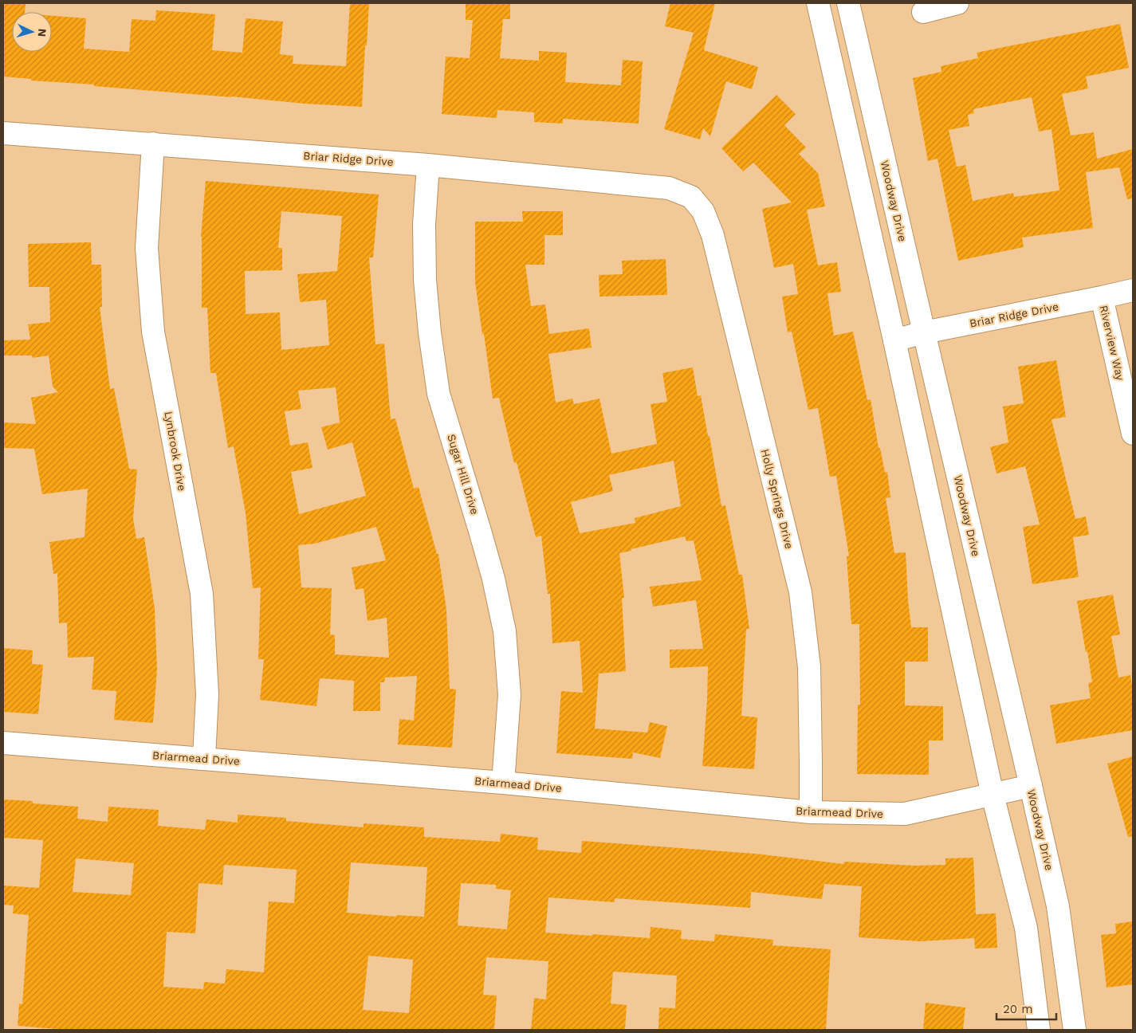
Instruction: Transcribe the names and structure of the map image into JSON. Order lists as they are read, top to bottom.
{
  "streets": {
    "street": [
      "Briar Ridge Drive",
      "Woodway Drive",
      "Riverview Way",
      "Lynbrook Drive",
      "Sugar Hill Drive",
      "Holly Springs Drive",
      "Briarmead Drive"
    ]
  },
  "crossings": [
    ["Briar Ridge Drive", "Woodway Drive"],
    ["Briar Ridge Drive", "Riverview Way"],
    ["Briar Ridge Drive", "Lynbrook Drive"],
    ["Briar Ridge Drive", "Sugar Hill Drive"],
    ["Briar Ridge Drive", "Holly Springs Drive"],
    ["Woodway Drive", "Briarmead Drive"],
    ["Lynbrook Drive", "Briarmead Drive"],
    ["Sugar Hill Drive", "Briarmead Drive"],
    ["Holly Springs Drive", "Briarmead Drive"]
  ],
  "scale_bar": "20 m",
  "north": "right"
}
